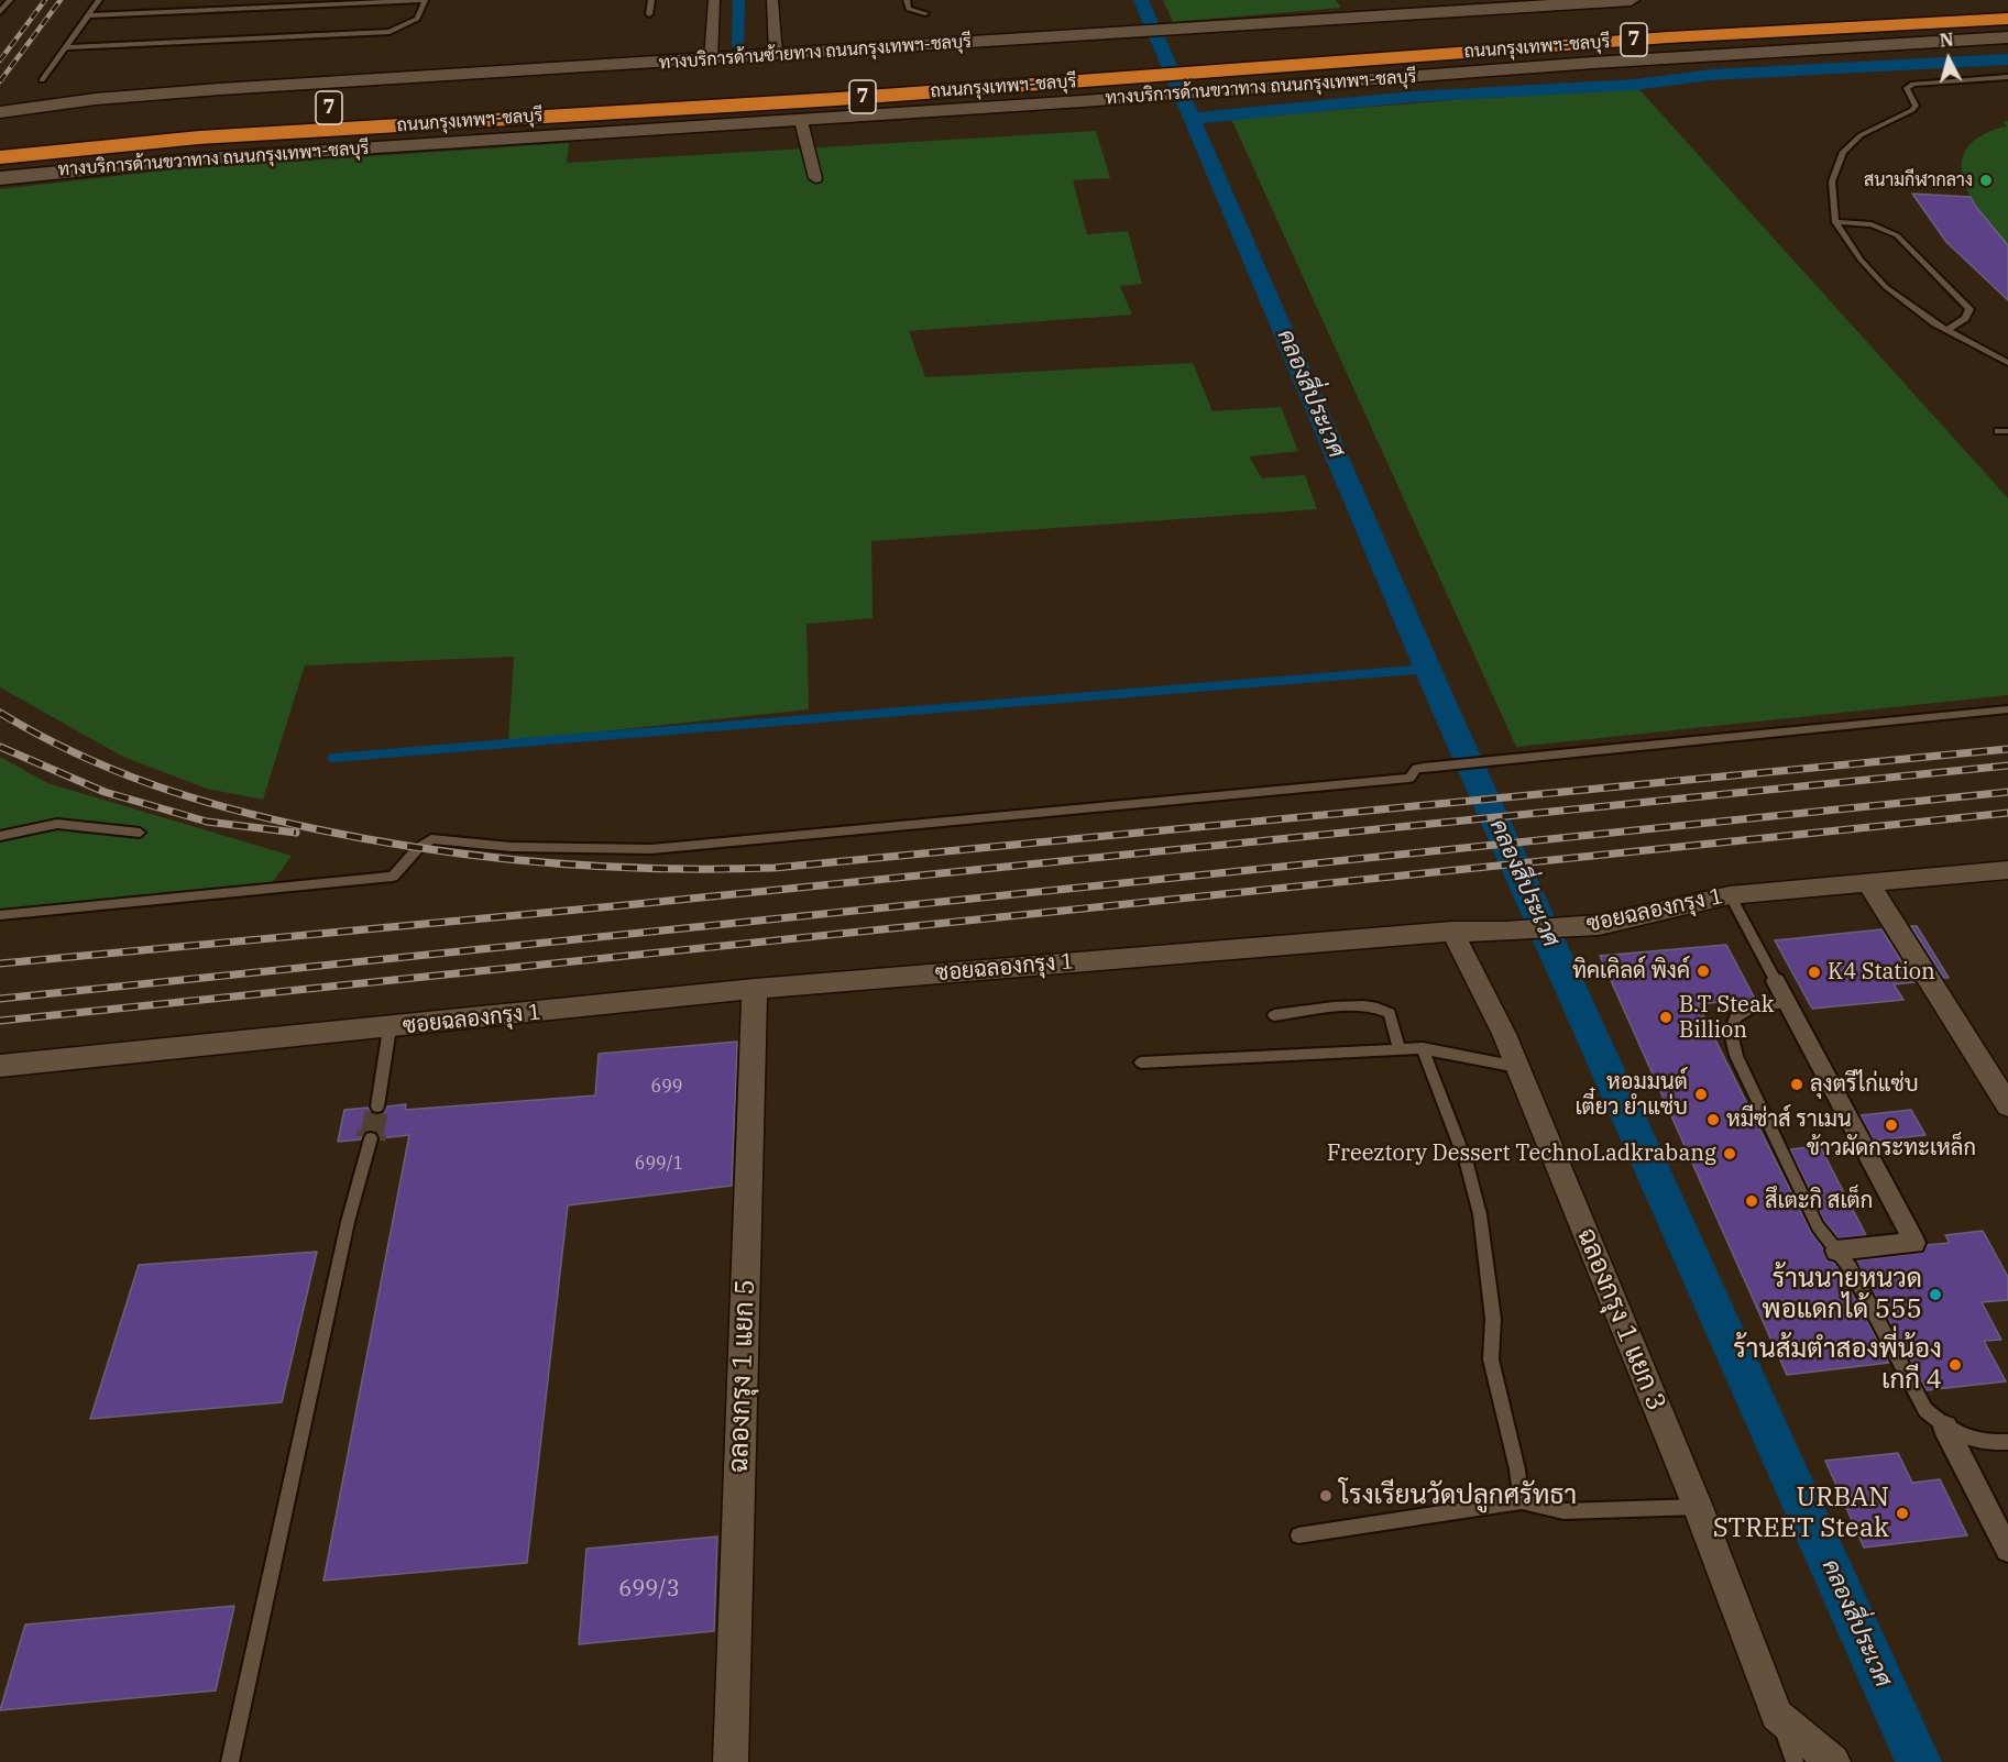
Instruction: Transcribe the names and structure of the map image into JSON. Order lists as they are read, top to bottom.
{
  "streets": {
    "highway": ["7", "ถนนกรุงเทพฯ-ชลบุรี"],
    "main road": ["ทางบริการด้านซ้ายทาง ถนนกรุงเทพฯ-ชลบุรี", "ทางบริการด้านขวาทาง ถนนกรุงเทพฯ-ชลบุรี"],
    "street": ["ซอยฉลองกรุง 1", "ฉลองกรุง 1 แยก 3", "ฉลองกรุง 1 แยก 5"]
  },
  "crossings": [
    ["ซอยฉลองกรุง 1", "ฉลองกรุง 1 แยก 3"],
    ["ซอยฉลองกรุง 1", "ฉลองกรุง 1 แยก 5"]
  ],
  "water": ["คลองสี่ประเวศ"],
  "places": [
    "สนามกีฬากลาง",
    "ทิคเคิลด์ พิงค์",
    "K4 Station",
    "B.T Steak Billion",
    "ลุงตรีไก่แซ่บ",
    "หอมมนต์ เตี๋ยว ยำแซ่บ",
    "หมีซ่าส์ ราเมน",
    "ข้าวผัดกระทะเหล็ก",
    "Freeztory Dessert TechnoLadkrabang",
    "สึเตะกิ สเต็ก",
    "ร้านนายหนวด พอแดกได้ 555",
    "ร้านส้มตำสองพี่น้อง เกกี 4",
    "โรงเรียนวัดปลูกศรัทธา",
    "URBAN STREET Steak"
  ],
  "house_numbers": ["699", "699/1", "699/3"],
  "north": "top"
}
